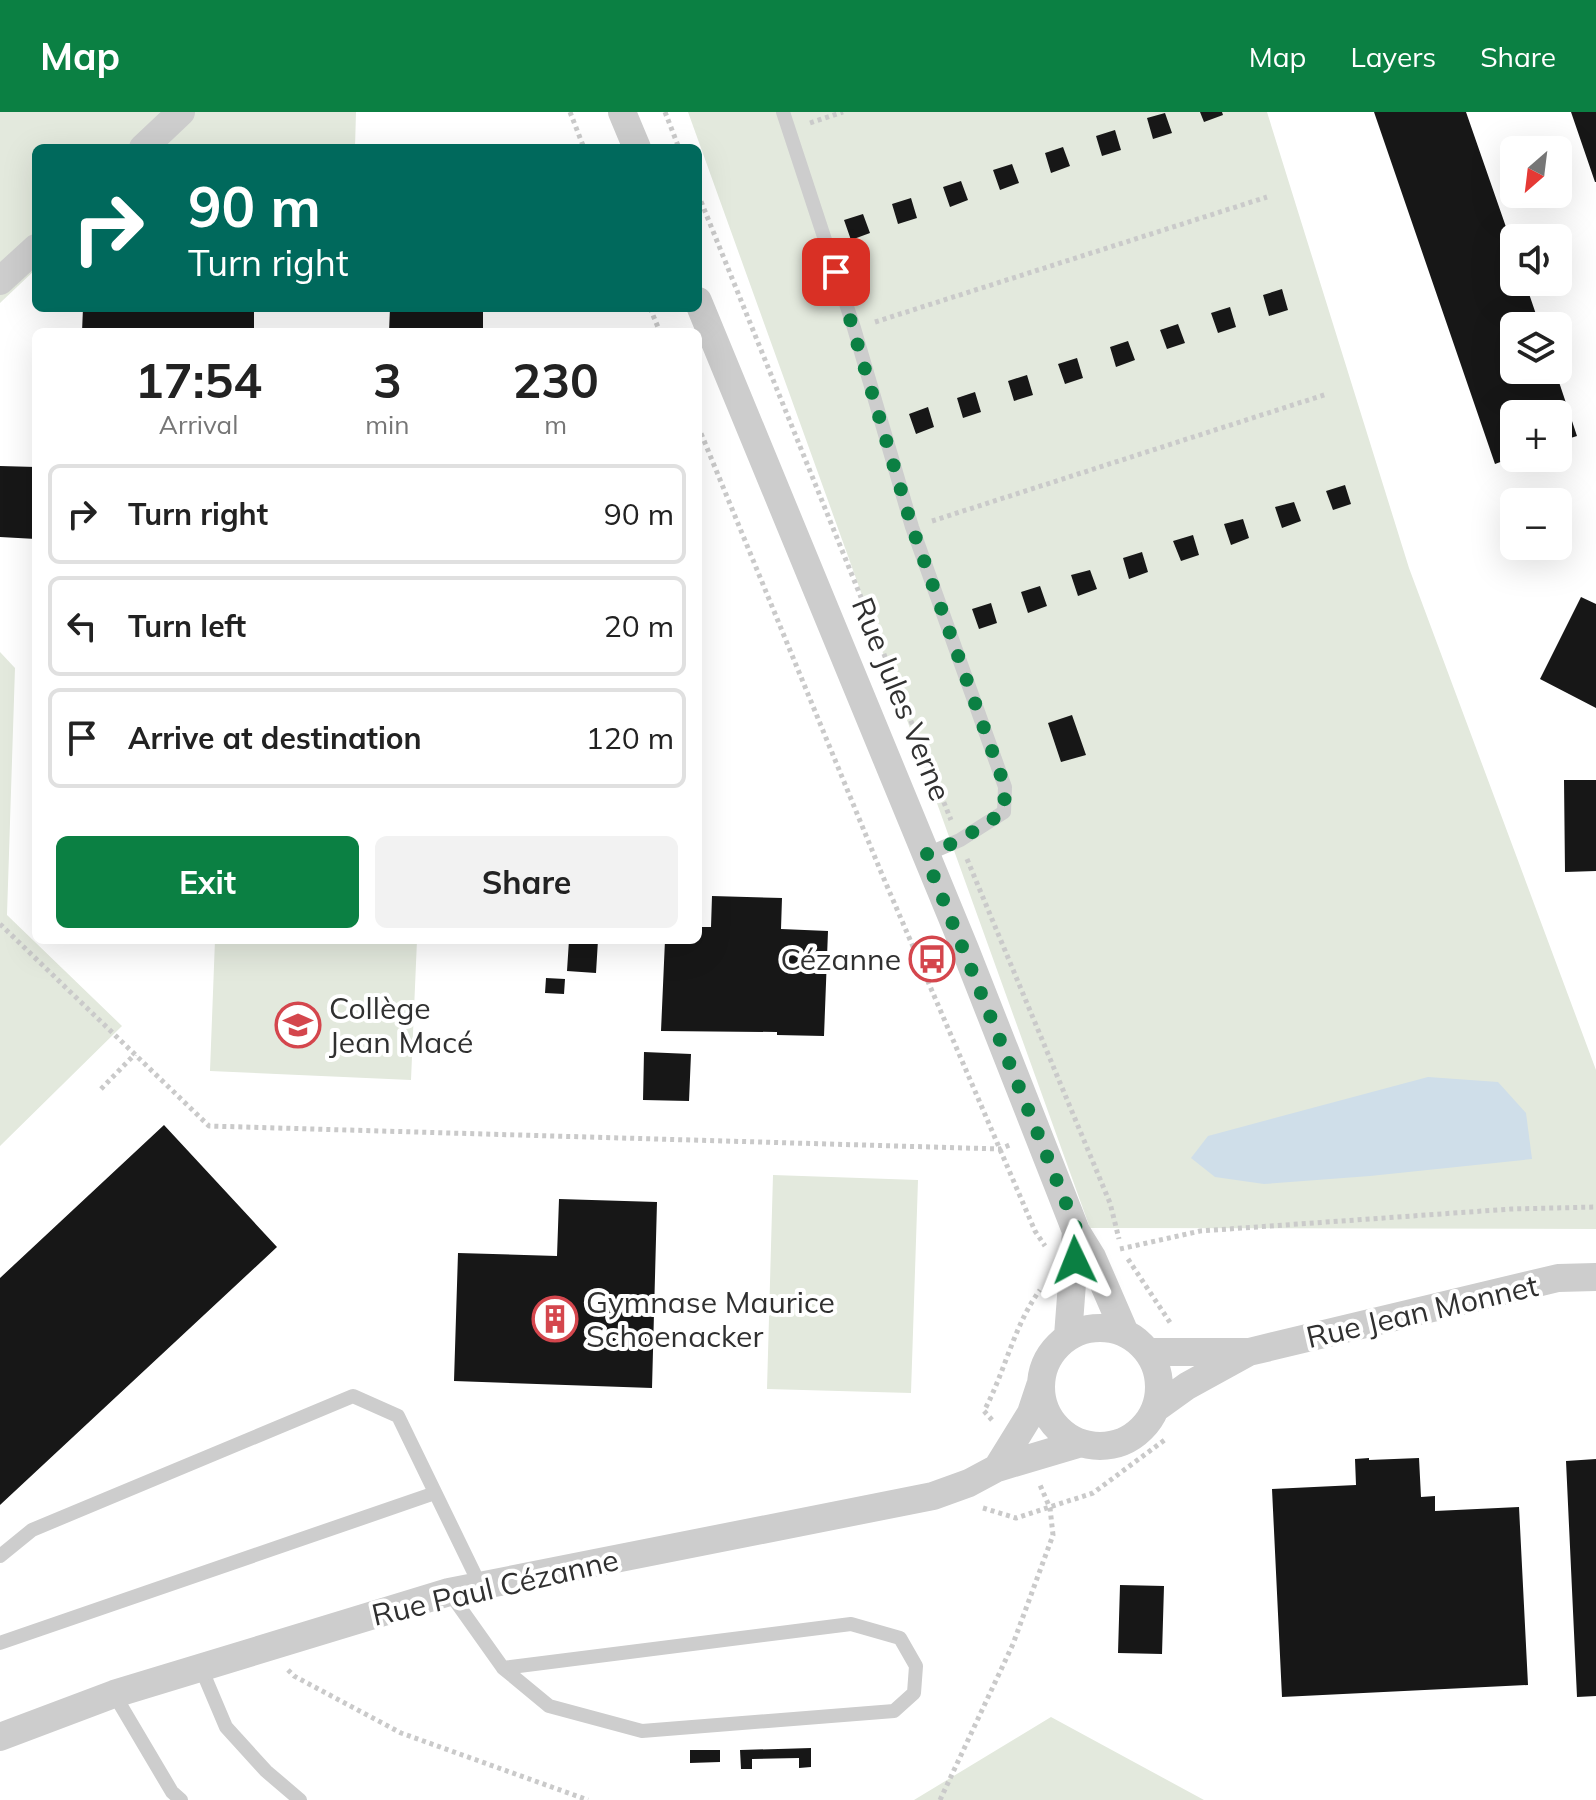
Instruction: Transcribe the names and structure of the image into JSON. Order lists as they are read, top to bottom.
{
  "streets": {
    "street": ["Rue Jules Verne", "Rue Jean Monnet", "Rue Paul Cézanne"]
  },
  "crossings": [
    ["Rue Jules Verne", "Rue Jean Monnet"],
    ["Rue Jules Verne", "Rue Paul Cézanne"],
    ["Rue Jean Monnet", "Rue Paul Cézanne"]
  ],
  "places": {
    "bus stop": ["Cézanne"],
    "school or university": ["Collège Jean Macé"],
    "building": ["Gymnase Maurice Schoenacker"]
  },
  "north": "bottom left",
  "page": {
    "header": "Map",
    "nav": ["Map", "Layers", "Share"],
    "map_buttons": ["+", "−"],
    "turn": ["90 m", "Turn right"],
    "eta": [
      "17:54",
      "Arrival",
      "3",
      "min",
      "230",
      "m"
    ],
    "list": [
      {
        "name": "Turn right",
        "value": "90 m"
      },
      {
        "name": "Turn left",
        "value": "20 m"
      },
      {
        "name": "Arrive at destination",
        "value": "120 m"
      }
    ],
    "buttons": ["Exit", "Share"]
  }
}
